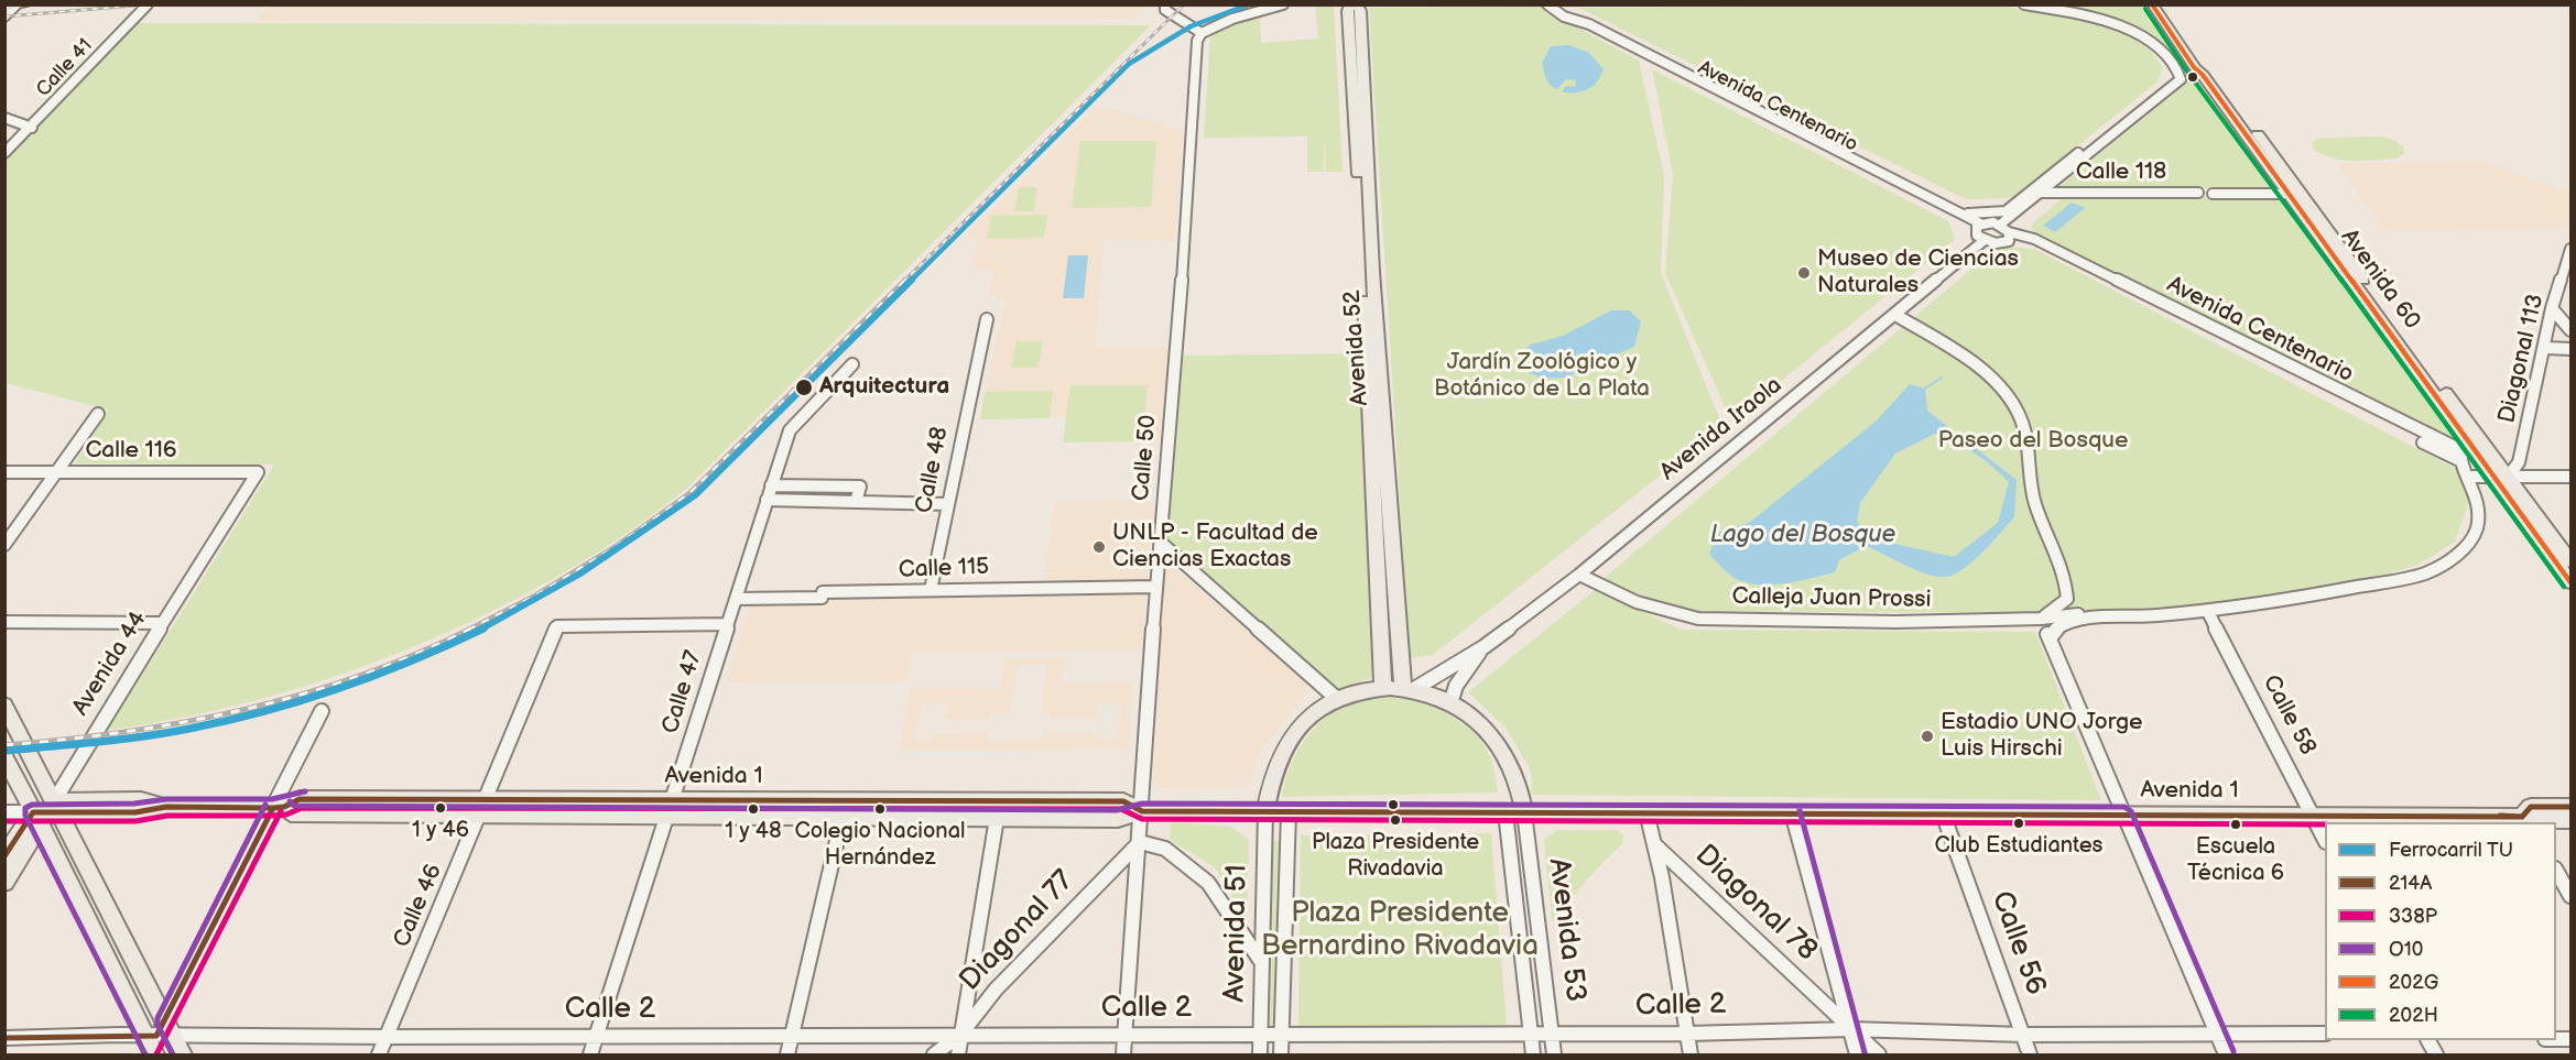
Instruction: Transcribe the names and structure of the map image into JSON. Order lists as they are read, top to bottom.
{
  "streets": {
    "main road": [
      "Avenida 60",
      "Avenida 52",
      "Avenida 44",
      "Avenida 1"
    ],
    "street": [
      "Calle 41",
      "Avenida Centenario",
      "Calle 118",
      "Diagonal 113",
      "Avenida Iraola",
      "Calle 116",
      "Calle 50",
      "Calle 48",
      "Calle 115",
      "Calleja Juan Prossi",
      "Calle 47",
      "Calle 58",
      "Diagonal 78",
      "Calle 46",
      "Avenida 53",
      "Diagonal 77",
      "Avenida 51",
      "Calle 56",
      "Calle 2"
    ]
  },
  "crossings": [
    ["Avenida Centenario", "Avenida 60"],
    ["Avenida Centenario", "Calleja Juan Prossi"],
    ["Avenida 60", "Diagonal 113"],
    ["Avenida 52", "Avenida Iraola"],
    ["Avenida Iraola", "Calleja Juan Prossi"],
    ["Calle 116", "Avenida 44"],
    ["Calle 50", "Calle 115"],
    ["Calle 50", "Avenida 1"],
    ["Calle 50", "Diagonal 77"],
    ["Calle 50", "Calle 2"],
    ["Calle 48", "Calle 115"],
    ["Calle 115", "Calle 47"],
    ["Calleja Juan Prossi", "Calle 58"],
    ["Avenida 44", "Avenida 1"],
    ["Calle 47", "Avenida 1"],
    ["Calle 47", "Calle 46"],
    ["Calle 47", "Calle 2"],
    ["Calle 58", "Avenida 1"],
    ["Avenida 1", "Calle 46"],
    ["Avenida 1", "Avenida 53"],
    ["Avenida 1", "Avenida 51"],
    ["Avenida 1", "Calle 56"],
    ["Diagonal 78", "Calle 2"],
    ["Calle 46", "Calle 2"],
    ["Avenida 53", "Calle 2"],
    ["Diagonal 77", "Calle 2"],
    ["Avenida 51", "Calle 2"],
    ["Calle 56", "Calle 2"]
  ],
  "water": ["Lago del Bosque"],
  "parks": ["Jardín Zoológico y Botánico de La Plata", "Paseo del Bosque", "Plaza Presidente Bernardino Rivadavia"],
  "places": [
    "Museo de Ciencias Naturales",
    "Arquitectura",
    "UNLP - Facultad de Ciencias Exactas",
    "Estadio UNO Jorge Luis Hirschi",
    "1 y 46",
    "1 y 48",
    "Colegio Nacional Hernández",
    "Plaza Presidente Rivadavia",
    "Club Estudiantes",
    "Escuela Técnica 6"
  ],
  "lines": [
    "rail line TU",
    "transit line 202G",
    "transit line 202H",
    "transit line O10",
    "transit line 214A",
    "transit line 338P"
  ],
  "legend": [
    "Ferrocarril TU",
    "214A",
    "338P",
    "O10",
    "202G",
    "202H"
  ]
}
